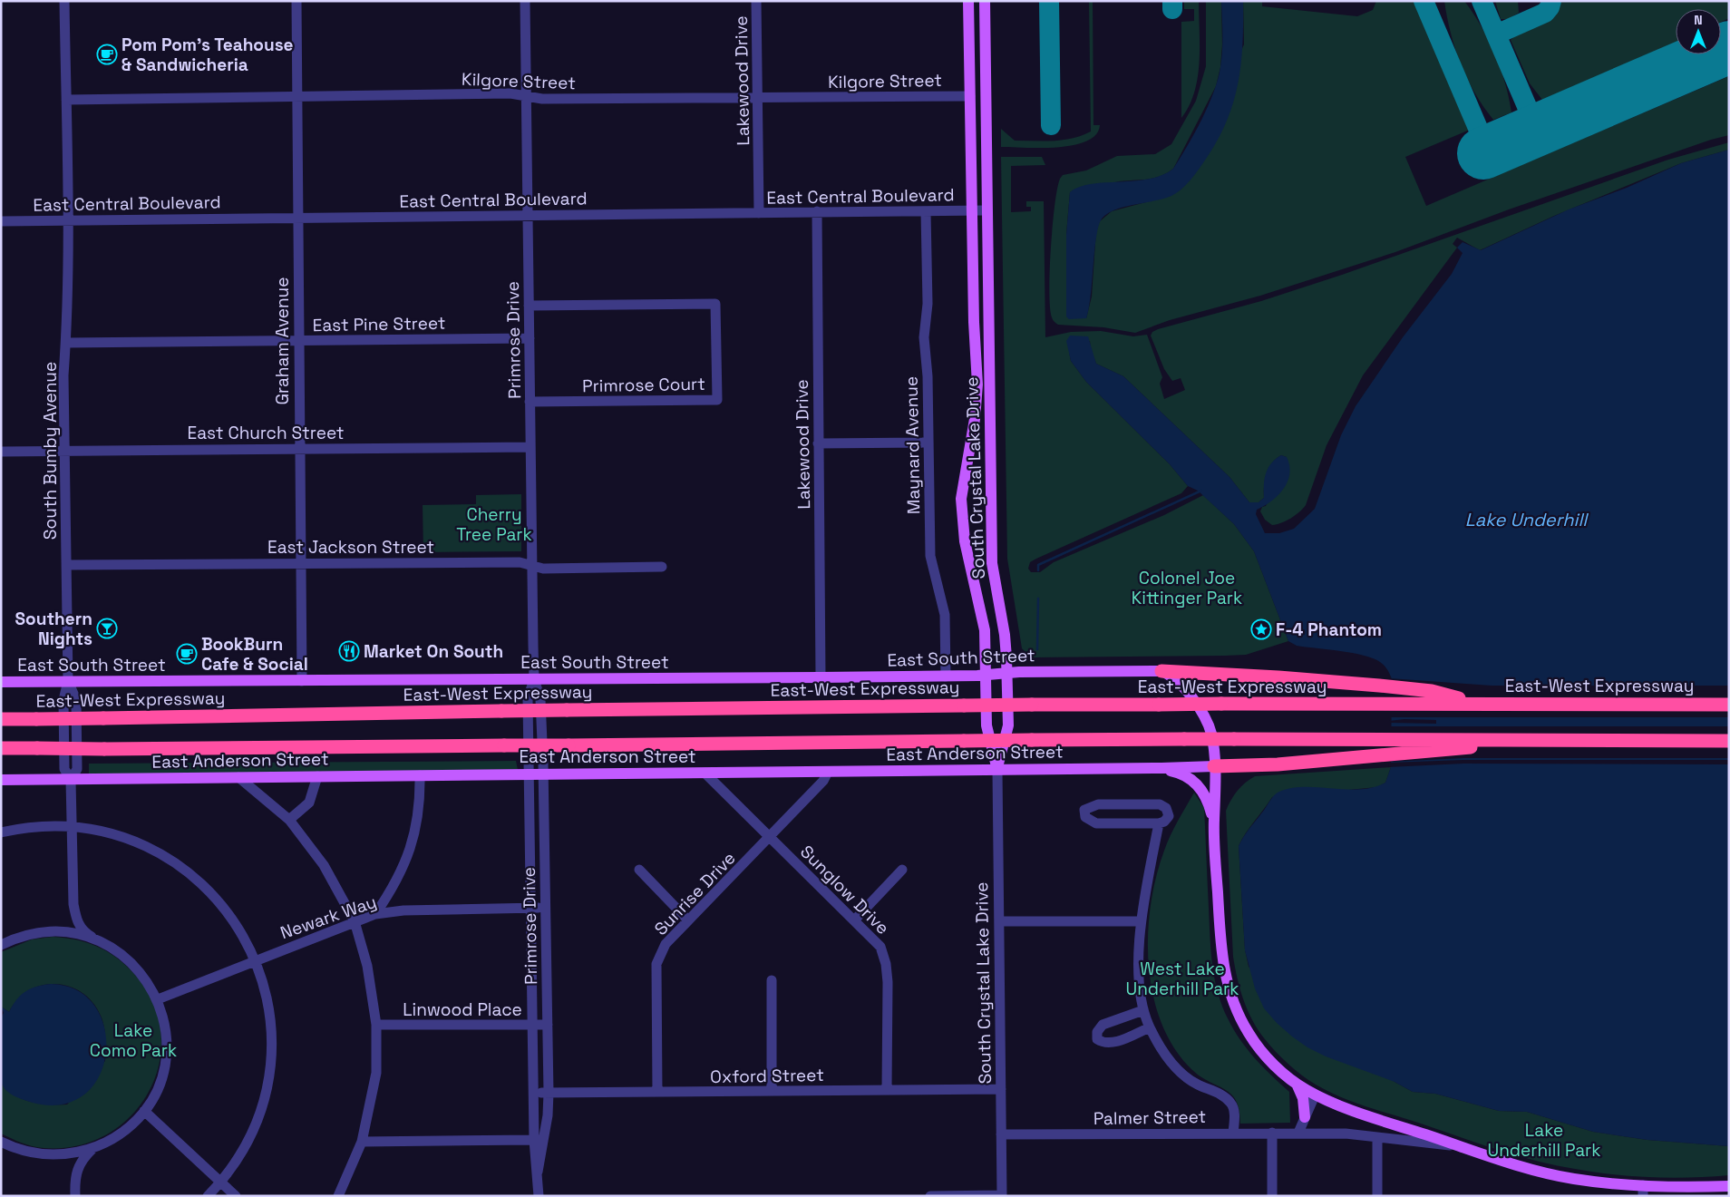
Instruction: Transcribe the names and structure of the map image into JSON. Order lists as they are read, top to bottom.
{
  "streets": {
    "highway": ["East-West Expressway"],
    "main road": ["South Crystal Lake Drive", "East South Street", "East Anderson Street"],
    "street": [
      "Kilgore Street",
      "Lakewood Drive",
      "East Central Boulevard",
      "East Pine Street",
      "Primrose Drive",
      "Graham Avenue",
      "Primrose Court",
      "East Church Street",
      "Maynard Avenue",
      "South Bumby Avenue",
      "East Jackson Street",
      "Sunglow Drive",
      "Sunrise Drive",
      "Newark Way",
      "Linwood Place",
      "Oxford Street",
      "Palmer Street"
    ]
  },
  "crossings": [
    ["Kilgore Street", "Lakewood Drive"],
    ["Kilgore Street", "Primrose Drive"],
    ["Kilgore Street", "Graham Avenue"],
    ["Kilgore Street", "South Bumby Avenue"],
    ["Kilgore Street", "South Crystal Lake Drive"],
    ["Lakewood Drive", "East Central Boulevard"],
    ["Lakewood Drive", "East South Street"],
    ["East Central Boulevard", "Primrose Drive"],
    ["East Central Boulevard", "Graham Avenue"],
    ["East Central Boulevard", "Maynard Avenue"],
    ["East Central Boulevard", "South Bumby Avenue"],
    ["East Central Boulevard", "South Crystal Lake Drive"],
    ["East Pine Street", "Primrose Drive"],
    ["East Pine Street", "Graham Avenue"],
    ["East Pine Street", "South Bumby Avenue"],
    ["Primrose Drive", "Primrose Court"],
    ["Primrose Drive", "East Church Street"],
    ["Primrose Drive", "East Jackson Street"],
    ["Primrose Drive", "East South Street"],
    ["Primrose Drive", "East Anderson Street"],
    ["Primrose Drive", "Newark Way"],
    ["Primrose Drive", "Linwood Place"],
    ["Primrose Drive", "Oxford Street"],
    ["Graham Avenue", "East Church Street"],
    ["Graham Avenue", "East Jackson Street"],
    ["Graham Avenue", "East South Street"],
    ["East Church Street", "South Bumby Avenue"],
    ["Maynard Avenue", "East South Street"],
    ["South Bumby Avenue", "East Jackson Street"],
    ["South Bumby Avenue", "East South Street"],
    ["South Bumby Avenue", "East Anderson Street"],
    ["South Crystal Lake Drive", "East South Street"],
    ["South Crystal Lake Drive", "East Anderson Street"],
    ["South Crystal Lake Drive", "Oxford Street"],
    ["South Crystal Lake Drive", "Palmer Street"],
    ["East Anderson Street", "Sunglow Drive"],
    ["East Anderson Street", "Sunrise Drive"],
    ["Sunglow Drive", "Sunrise Drive"],
    ["Sunglow Drive", "Oxford Street"],
    ["Sunrise Drive", "Oxford Street"]
  ],
  "water": ["Lake Underhill"],
  "parks": [
    "Cherry Tree Park",
    "Colonel Joe Kittinger Park",
    "West Lake Underhill Park",
    "Lake Como Park",
    "Lake Underhill Park"
  ],
  "places": {
    "cafe": ["Pom Pom's Teahouse & Sandwicheria", "BookBurn Cafe & Social"],
    "bar": ["Southern Nights"],
    "place": ["F-4 Phantom"],
    "restaurant": ["Market On South"]
  },
  "north": "top"
}
